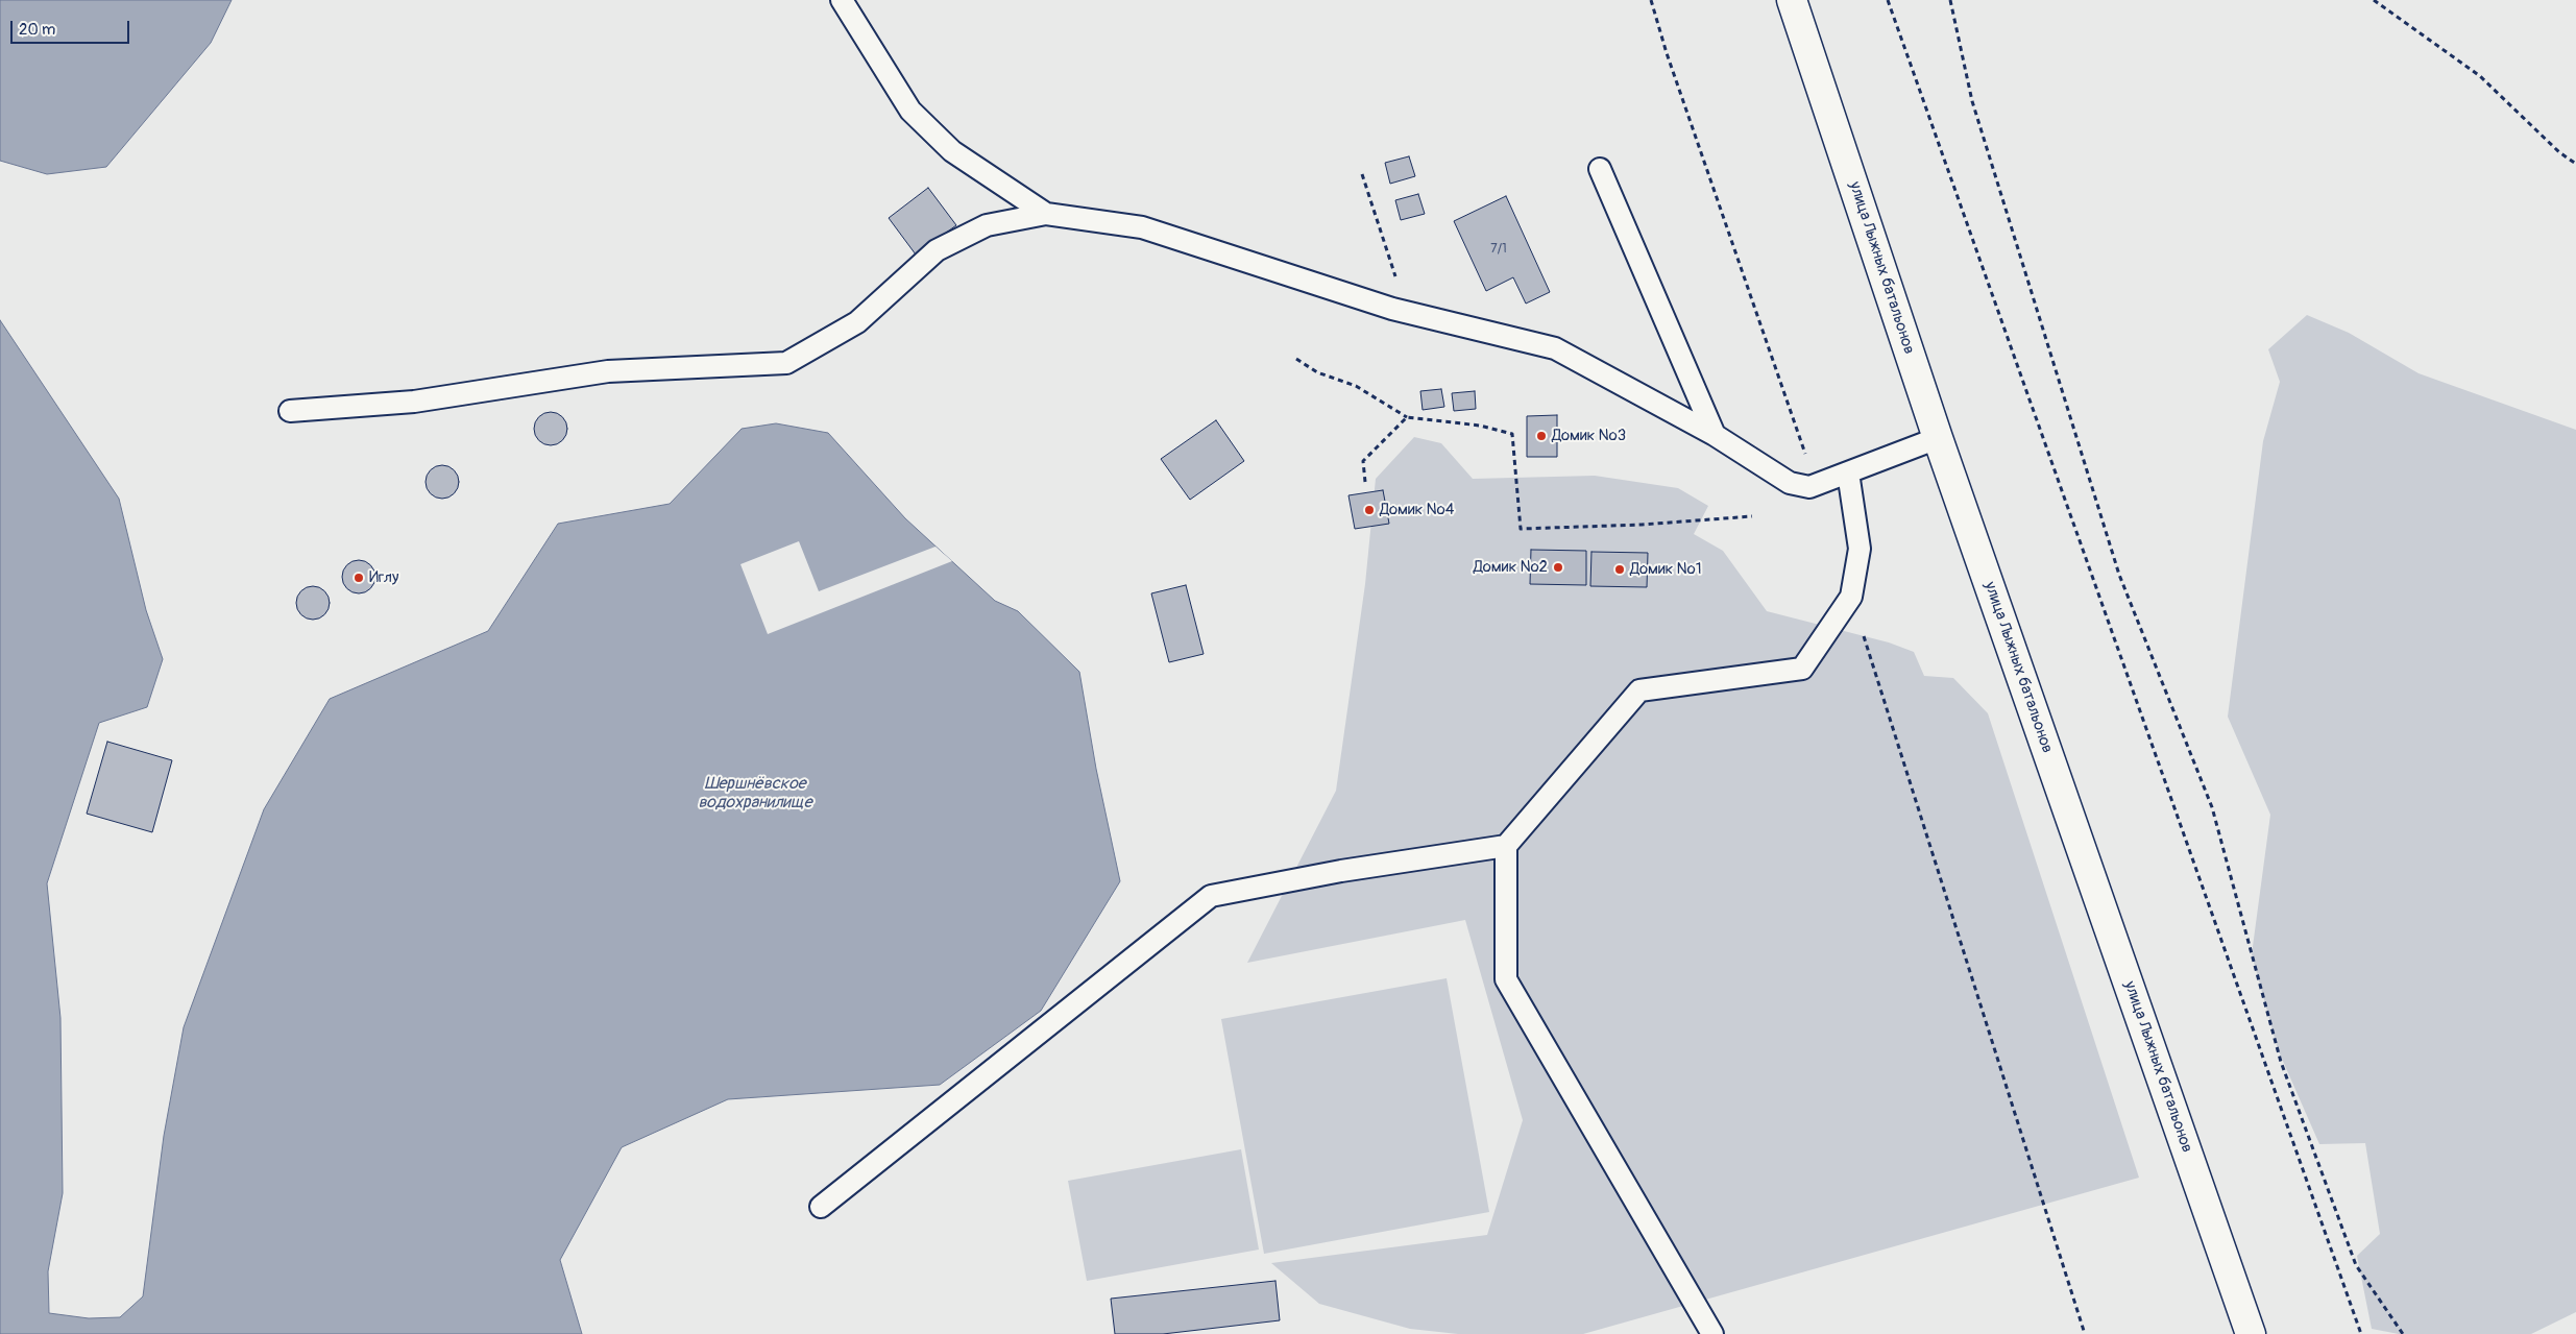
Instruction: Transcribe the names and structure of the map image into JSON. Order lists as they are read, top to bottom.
{
  "streets": {
    "main road": ["улица Лыжных батальонов"]
  },
  "water": ["Шершнёвское водохранилище"],
  "places": [
    "Домик №3",
    "Домик №4",
    "Домик №2",
    "Домик №1",
    "Иглу"
  ],
  "house_numbers": ["7/1"],
  "scale_bar": "20 m"
}
